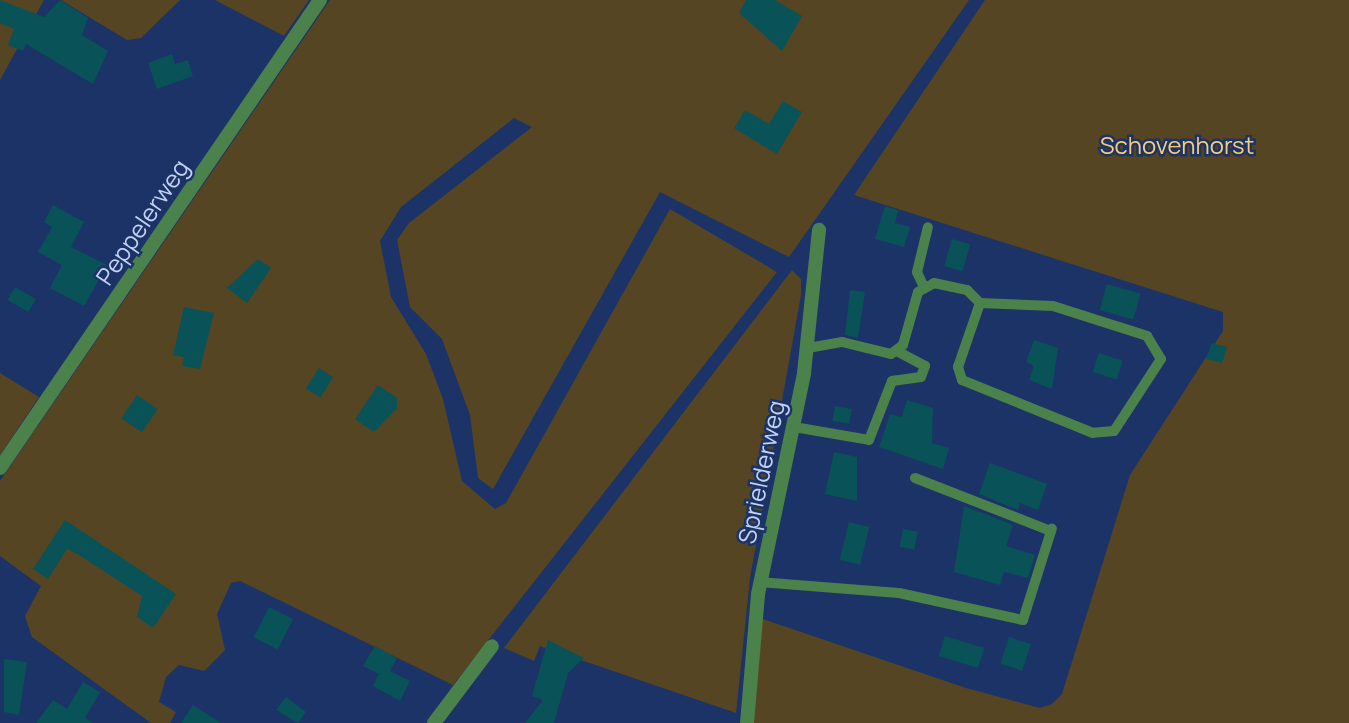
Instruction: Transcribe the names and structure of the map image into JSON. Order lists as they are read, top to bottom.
{
  "streets": {
    "street": ["Peppelerweg", "Sprielderweg"]
  },
  "parks": ["Schovenhorst"]
}
